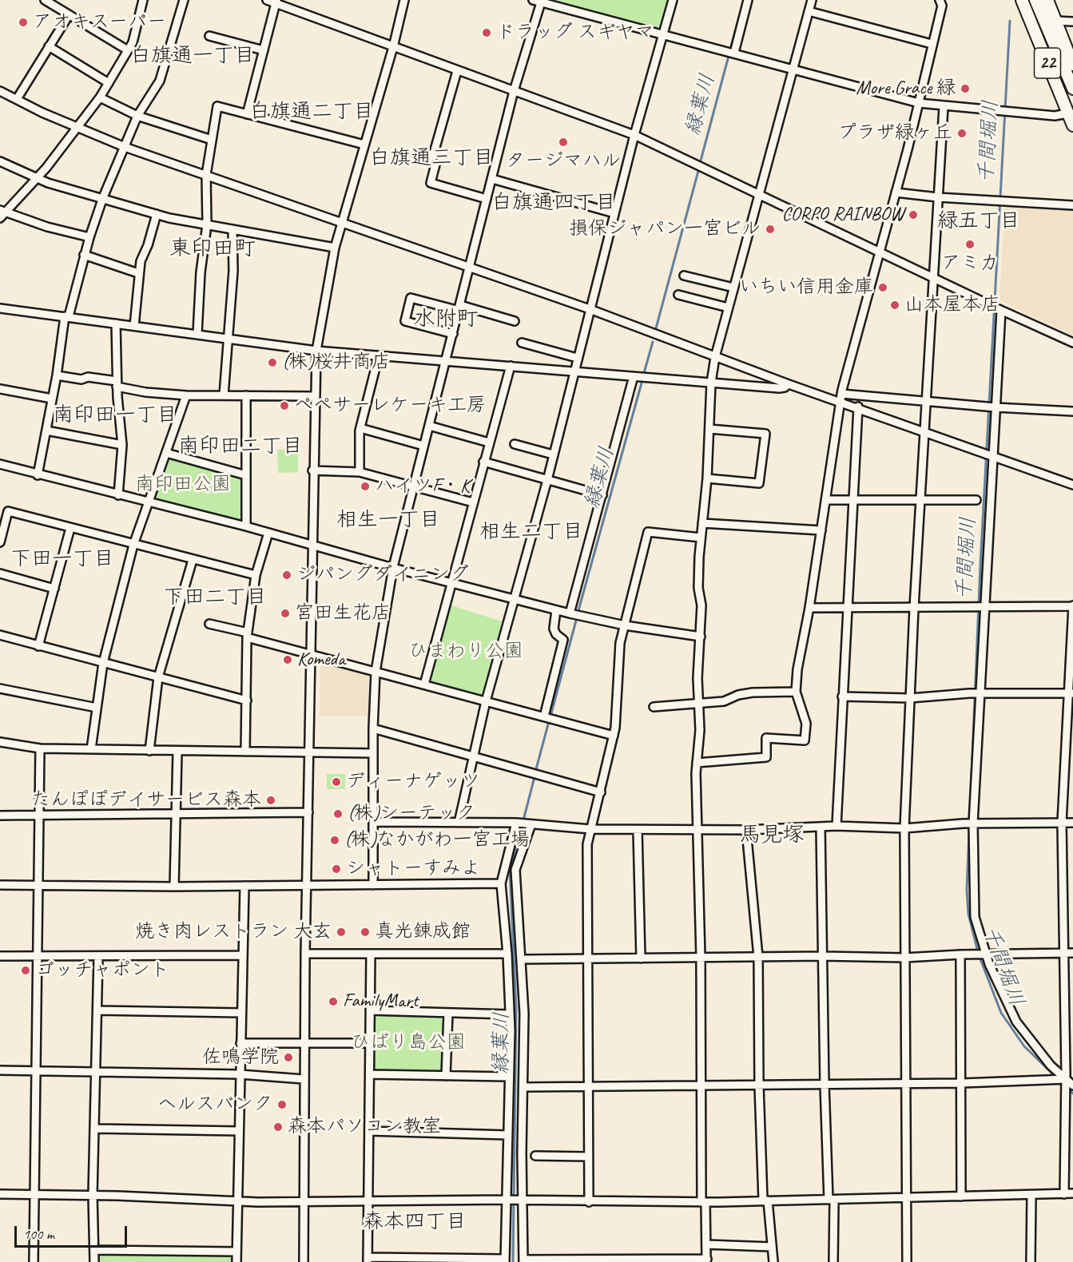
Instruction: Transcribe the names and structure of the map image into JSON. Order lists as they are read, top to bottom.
{
  "streets": {
    "highway": ["22"]
  },
  "districts": [
    "白旗通一丁目",
    "白旗通二丁目",
    "白旗通三丁目",
    "白旗通四丁目",
    "緑五丁目",
    "東印田町",
    "水附町",
    "南印田一丁目",
    "南印田二丁目",
    "相生一丁目",
    "相生二丁目",
    "下田一丁目",
    "下田二丁目",
    "馬見塚",
    "森本四丁目"
  ],
  "water": ["縁葉川", "千間堀川"],
  "parks": ["南印田公園", "ひまわり公園", "ひばり島公園"],
  "places": [
    "アオキスーパー",
    "ドラッグ スギヤマ",
    "More Grace 緑",
    "プラザ緑ヶ丘",
    "タージマハル",
    "CORPO RAINBOW",
    "損保ジャパン一宮ビル",
    "アミカ",
    "いちい信用金庫",
    "山本屋本店",
    "(株)桜井商店",
    "ペペサーレケーキ工房",
    "ハイツF・K",
    "ジパングダイニング",
    "宮田生花店",
    "Komeda",
    "ディーナゲッツ",
    "たんぽぽデイサービス森本",
    "(株)シーテック",
    "(株)なかがわ一宮工場",
    "シャトーすみよ",
    "焼き肉レストラン 大玄",
    "真光錬成館",
    "ゴッチャポント",
    "FamilyMart",
    "佐鳴学院",
    "ヘルスバンク",
    "森本パソコン教室"
  ],
  "scale_bar": "100 m"
}
